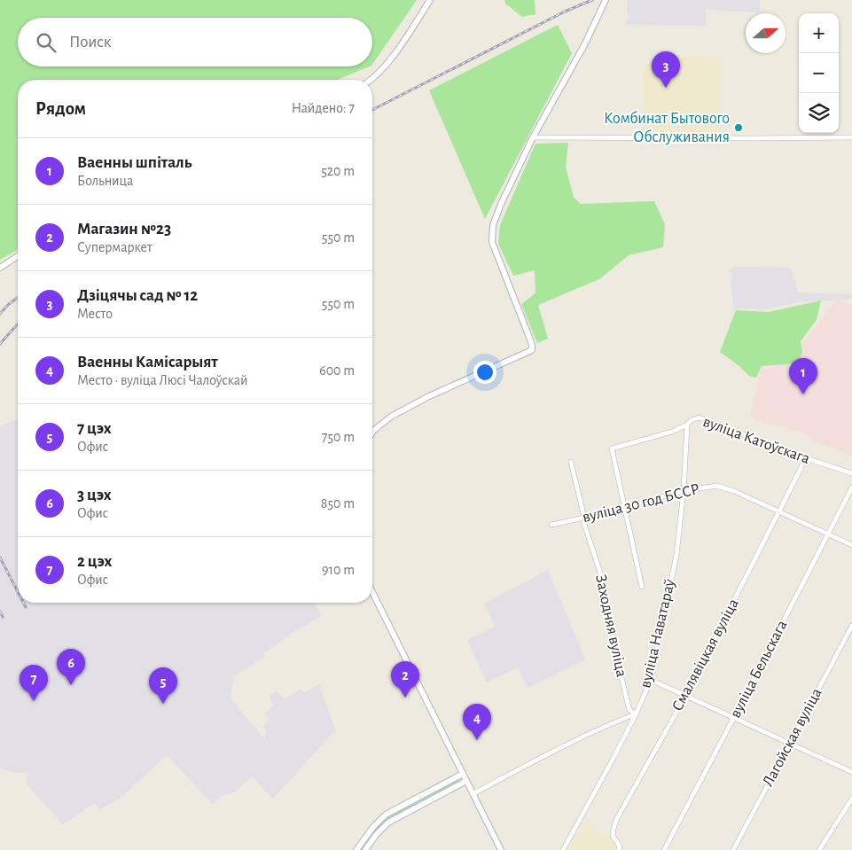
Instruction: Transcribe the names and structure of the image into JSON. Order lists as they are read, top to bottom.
{
  "streets": {
    "street": [
      "вуліца Катоўскага",
      "вуліца 30 год БССР",
      "Заходняя вуліца",
      "вуліца Наватараў",
      "Смалявіцкая вуліца",
      "вуліца Бельскага",
      "Лагойская вуліца"
    ]
  },
  "crossings": [
    ["вуліца Катоўскага", "вуліца 30 год БССР"],
    ["вуліца Катоўскага", "вуліца Наватараў"],
    ["вуліца Катоўскага", "Смалявіцкая вуліца"],
    ["вуліца 30 год БССР", "Заходняя вуліца"],
    ["вуліца 30 год БССР", "вуліца Наватараў"],
    ["вуліца 30 год БССР", "Смалявіцкая вуліца"],
    ["вуліца 30 год БССР", "вуліца Бельскага"],
    ["Заходняя вуліца", "вуліца Наватараў"]
  ],
  "places": ["Комбинат Бытового Обслуживания"],
  "north": "right",
  "page": {
    "map_buttons": ["+", "−"],
    "search": "Поиск",
    "pins": [
      "3",
      "1",
      "6",
      "2",
      "7",
      "5",
      "4"
    ],
    "heading": ["Рядом", "Найдено: 7"],
    "list": [
      {
        "mark": "1",
        "name": "Ваенны шпіталь",
        "note": "Больница",
        "value": "520 m"
      },
      {
        "mark": "2",
        "name": "Магазин №23",
        "note": "Супермаркет",
        "value": "550 m"
      },
      {
        "mark": "3",
        "name": "Дзіцячы сад № 12",
        "note": "Место",
        "value": "550 m"
      },
      {
        "mark": "4",
        "name": "Ваенны Камісарыят",
        "note": "Место · вуліца Люсі Чалоўскай",
        "value": "600 m"
      },
      {
        "mark": "5",
        "name": "7 цэх",
        "note": "Офис",
        "value": "750 m"
      },
      {
        "mark": "6",
        "name": "3 цэх",
        "note": "Офис",
        "value": "850 m"
      },
      {
        "mark": "7",
        "name": "2 цэх",
        "note": "Офис",
        "value": "910 m"
      }
    ]
  }
}
